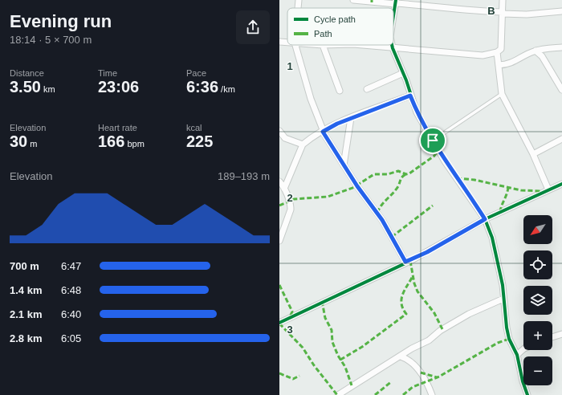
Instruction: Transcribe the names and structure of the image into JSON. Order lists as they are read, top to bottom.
{
  "legend": ["Cycle path", "Path"],
  "north": "bottom left",
  "page": {
    "heading": ["Evening run", "18:14 · 5 × 700 m"],
    "stats": [
      ["Distance", "3.50 km"],
      ["Time", "23:06"],
      ["Pace", "6:36 /km"],
      ["Elevation", "30 m"],
      ["Heart rate", "166 bpm"],
      ["kcal", "225"]
    ],
    "chart": ["Elevation", "189–193 m"],
    "map_buttons": ["+", "−"],
    "list": [
      {
        "name": "700 m",
        "note": "6:47"
      },
      {
        "name": "1.4 km",
        "note": "6:48"
      },
      {
        "name": "2.1 km",
        "note": "6:40"
      },
      {
        "name": "2.8 km",
        "note": "6:05"
      }
    ]
  },
  "grid": {
    "columns": ["B"],
    "rows": ["1", "2", "3"]
  }
}
